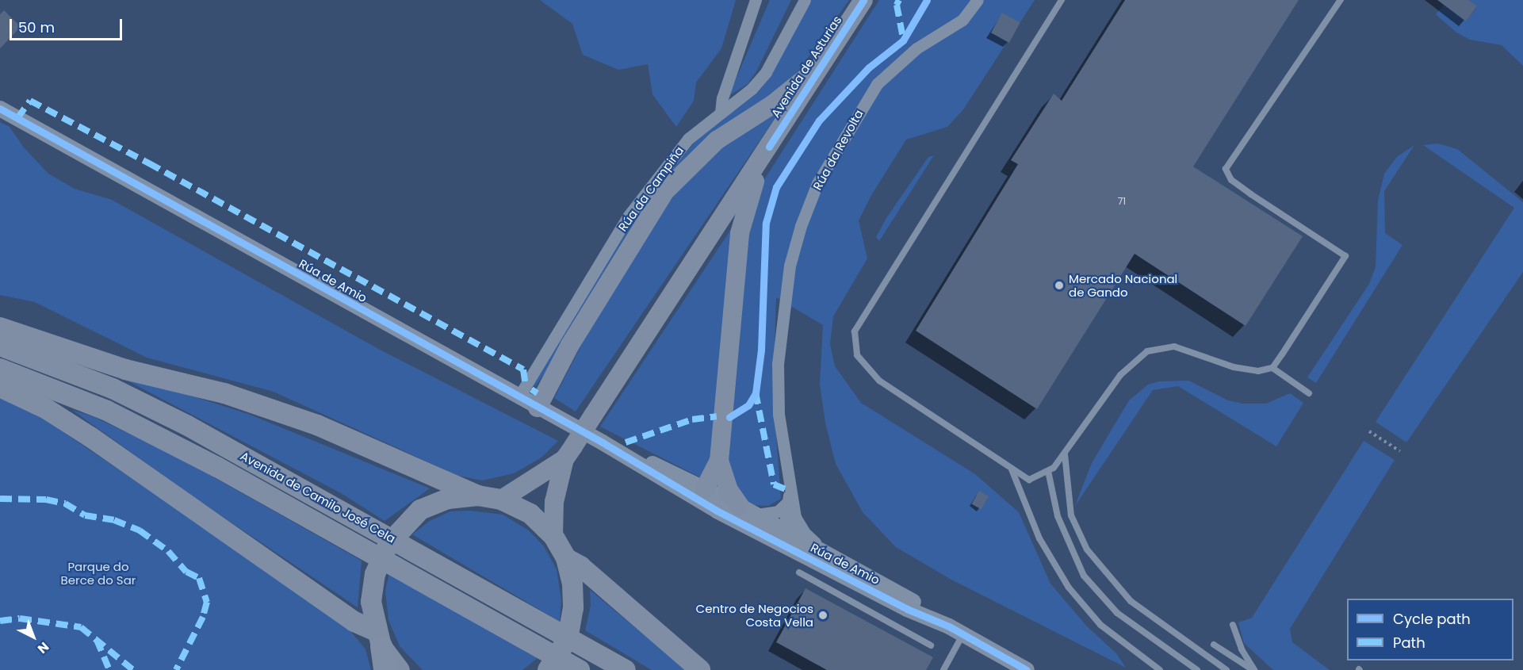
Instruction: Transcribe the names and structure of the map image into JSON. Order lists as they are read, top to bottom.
{
  "streets": {
    "highway": ["Avenida de Camilo José Cela"],
    "main road": ["Avenida de Asturias"],
    "street": ["Rúa da Revolta", "Rúa da Campiña", "Rúa de Amio"]
  },
  "crossings": [
    ["Rúa da Revolta", "Rúa de Amio"],
    ["Rúa da Campiña", "Rúa de Amio"]
  ],
  "parks": ["Parque do Berce do Sar"],
  "places": ["Mercado Nacional de Gando", "Centro de Negocios Costa Vella"],
  "house_numbers": ["71"],
  "legend": ["Cycle path", "Path"],
  "scale_bar": "50 m",
  "north": "bottom right"
}
